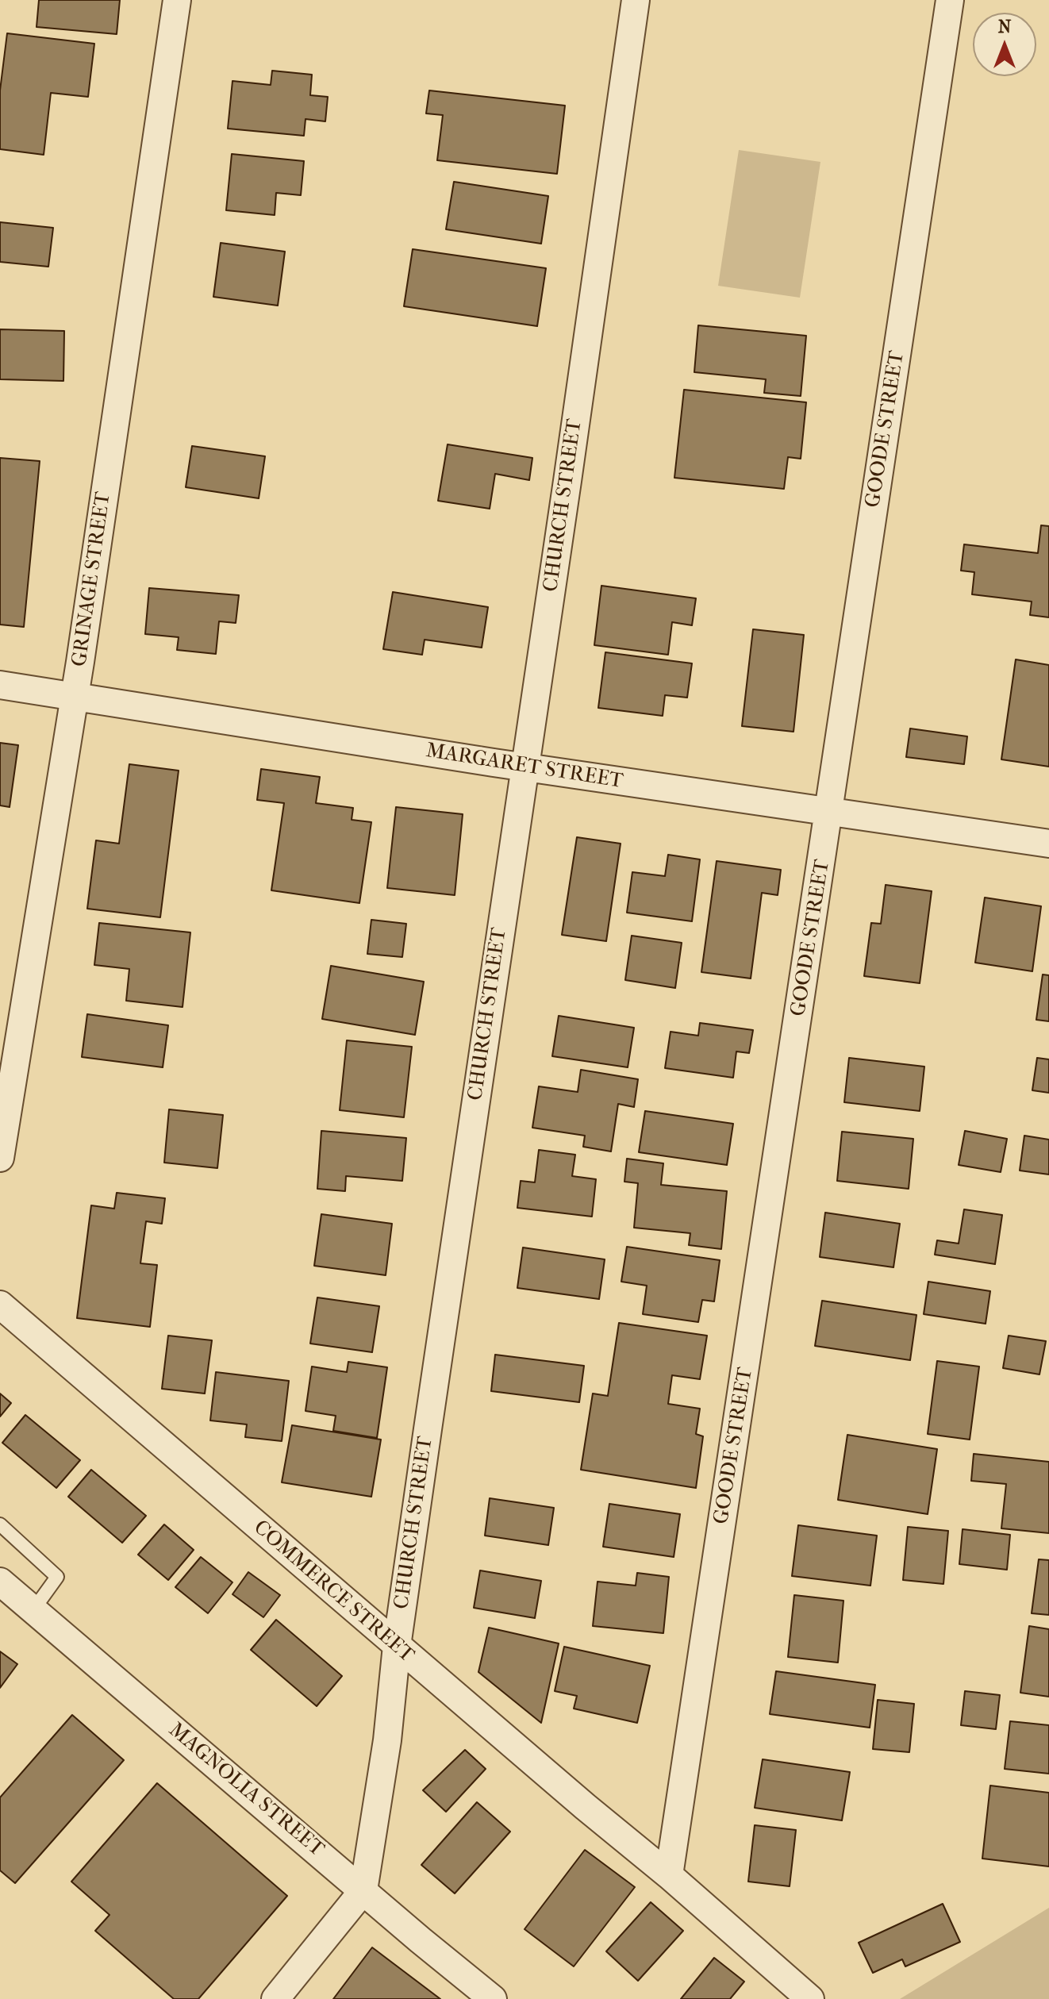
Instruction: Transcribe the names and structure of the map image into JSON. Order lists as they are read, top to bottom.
{
  "streets": {
    "street": [
      "GOODE STREET",
      "CHURCH STREET",
      "GRINAGE STREET",
      "MARGARET STREET",
      "COMMERCE STREET",
      "MAGNOLIA STREET"
    ]
  },
  "crossings": [
    ["GOODE STREET", "MARGARET STREET"],
    ["GOODE STREET", "COMMERCE STREET"],
    ["CHURCH STREET", "MARGARET STREET"],
    ["CHURCH STREET", "COMMERCE STREET"],
    ["CHURCH STREET", "MAGNOLIA STREET"],
    ["GRINAGE STREET", "MARGARET STREET"]
  ],
  "north": "top"
}
